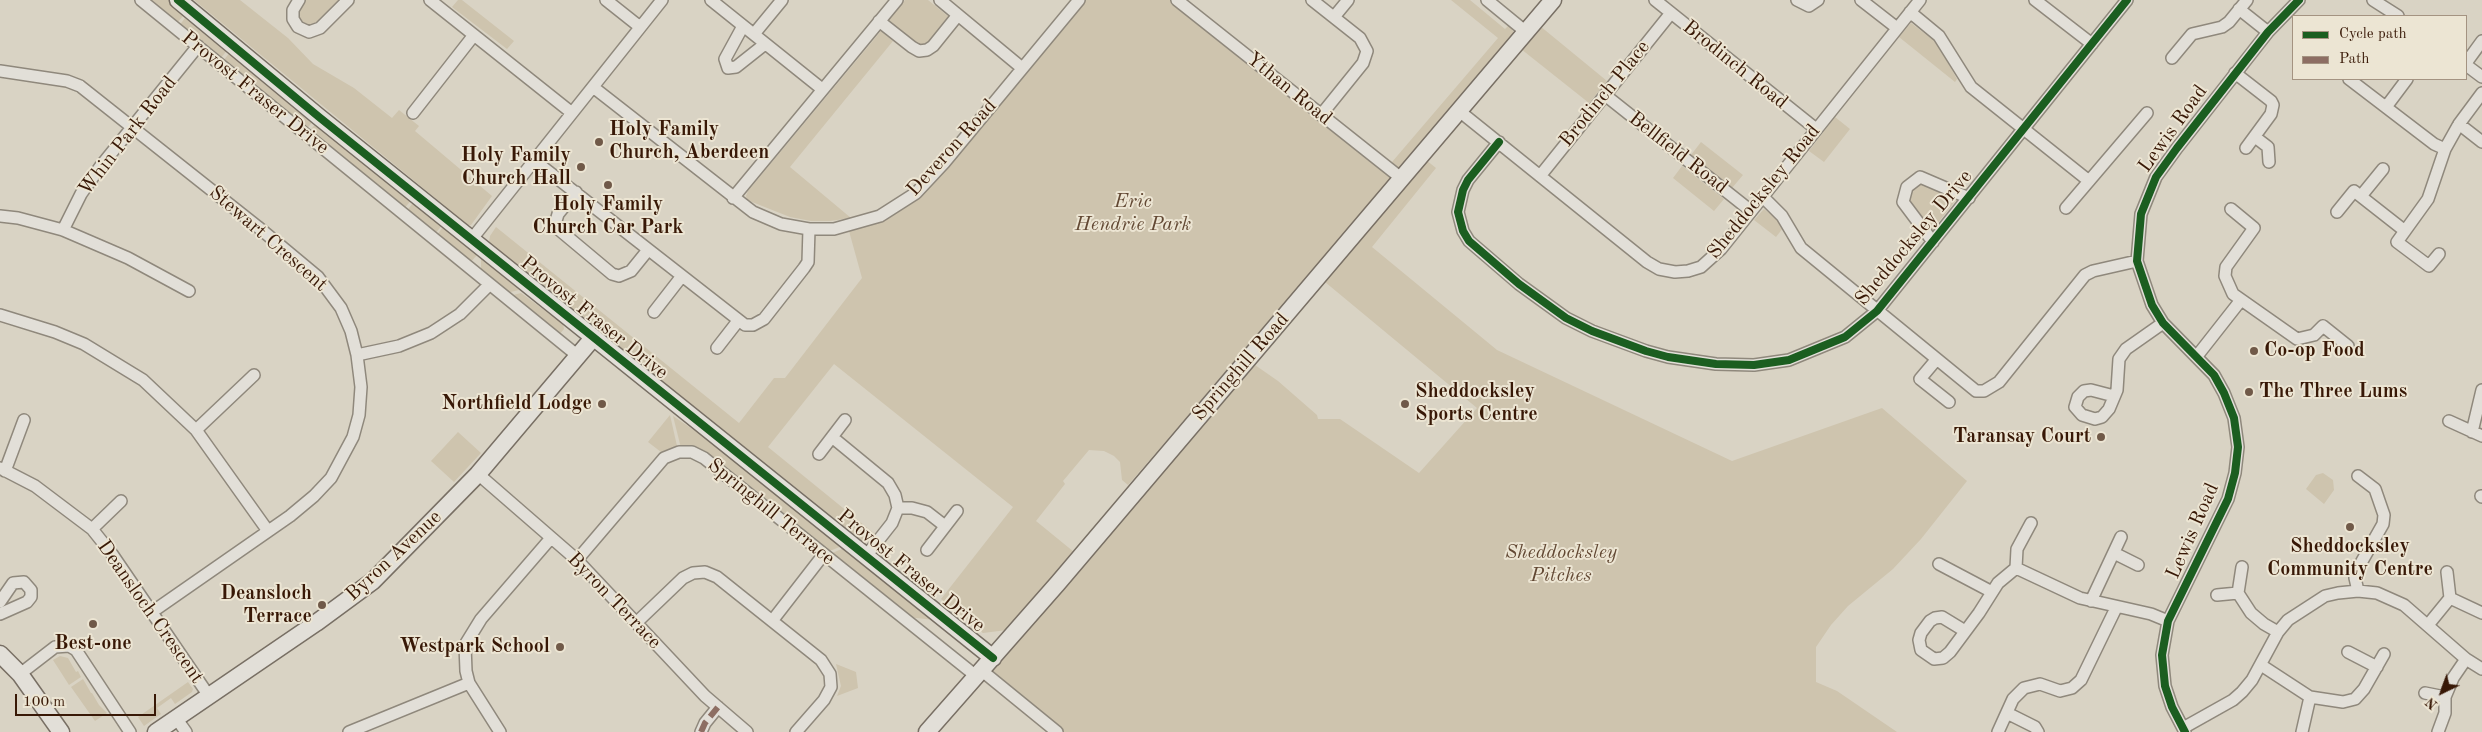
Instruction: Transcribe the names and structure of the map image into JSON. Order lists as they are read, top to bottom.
{
  "streets": {
    "street": [
      "Brodinch Road",
      "Ythan Road",
      "Provost Fraser Drive",
      "Brodinch Place",
      "Lewis Road",
      "Whin Park Road",
      "Deveron Road",
      "Bellfield Road",
      "Sheddocksley Road",
      "Sheddocksley Drive",
      "Stewart Crescent",
      "Springhill Road",
      "Springhill Terrace",
      "Byron Avenue",
      "Byron Terrace",
      "Deansloch Crescent"
    ]
  },
  "crossings": [
    ["Brodinch Road", "Brodinch Place"],
    ["Brodinch Road", "Sheddocksley Road"],
    ["Ythan Road", "Springhill Road"],
    ["Provost Fraser Drive", "Whin Park Road"],
    ["Provost Fraser Drive", "Springhill Road"],
    ["Provost Fraser Drive", "Byron Avenue"],
    ["Brodinch Place", "Bellfield Road"],
    ["Brodinch Place", "Sheddocksley Road"],
    ["Whin Park Road", "Stewart Crescent"],
    ["Bellfield Road", "Sheddocksley Road"],
    ["Sheddocksley Road", "Sheddocksley Drive"],
    ["Sheddocksley Road", "Springhill Road"],
    ["Stewart Crescent", "Deansloch Crescent"],
    ["Springhill Road", "Springhill Terrace"],
    ["Springhill Terrace", "Byron Terrace"],
    ["Byron Avenue", "Byron Terrace"],
    ["Byron Avenue", "Deansloch Crescent"]
  ],
  "parks": ["Eric Hendrie Park", "Sheddocksley Pitches"],
  "places": [
    "Holy Family Church, Aberdeen",
    "Holy Family Church Hall",
    "Holy Family Church Car Park",
    "Co-op Food",
    "The Three Lums",
    "Northfield Lodge",
    "Sheddocksley Sports Centre",
    "Taransay Court",
    "Sheddocksley Community Centre",
    "Deansloch Terrace",
    "Best-one",
    "Westpark School"
  ],
  "legend": ["Cycle path", "Path"],
  "scale_bar": "100 m",
  "north": "bottom left"
}
